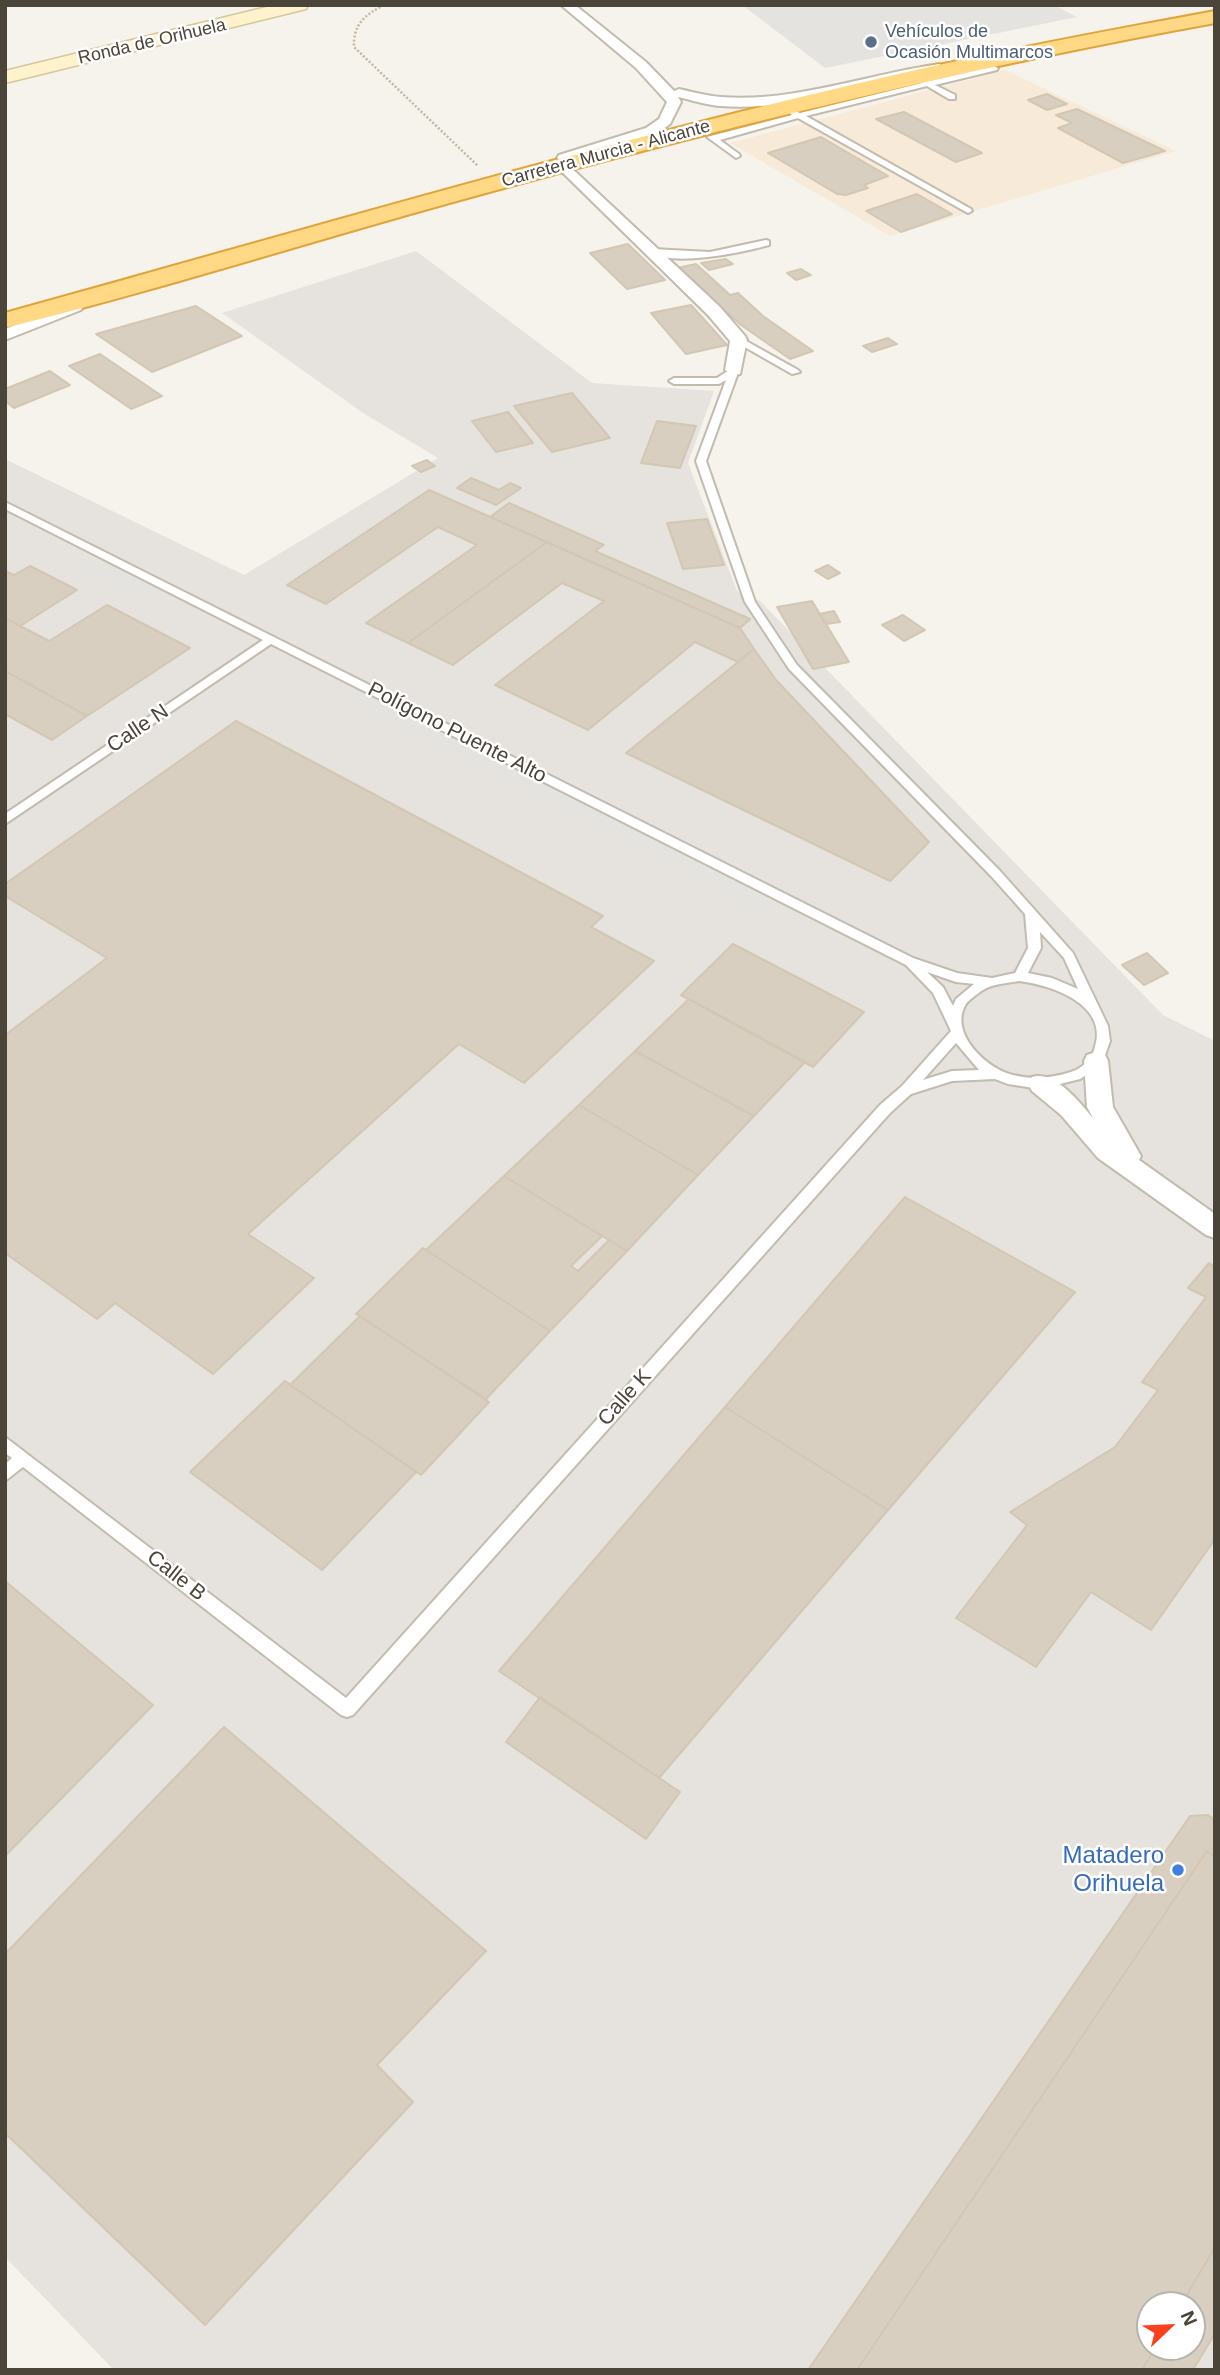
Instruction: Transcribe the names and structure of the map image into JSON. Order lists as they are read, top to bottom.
{
  "streets": {
    "highway": ["Carretera Murcia - Alicante"],
    "main road": ["Ronda de Orihuela"],
    "lane": [
      "Calle N",
      "Polígono Puente Alto",
      "Calle K",
      "Calle B"
    ]
  },
  "crossings": [
    ["Calle N", "Polígono Puente Alto"],
    ["Polígono Puente Alto", "Calle K"],
    ["Calle K", "Calle B"]
  ],
  "places": ["Vehículos de Ocasión Multimarcos", "Matadero Orihuela"],
  "north": "top right"
}
